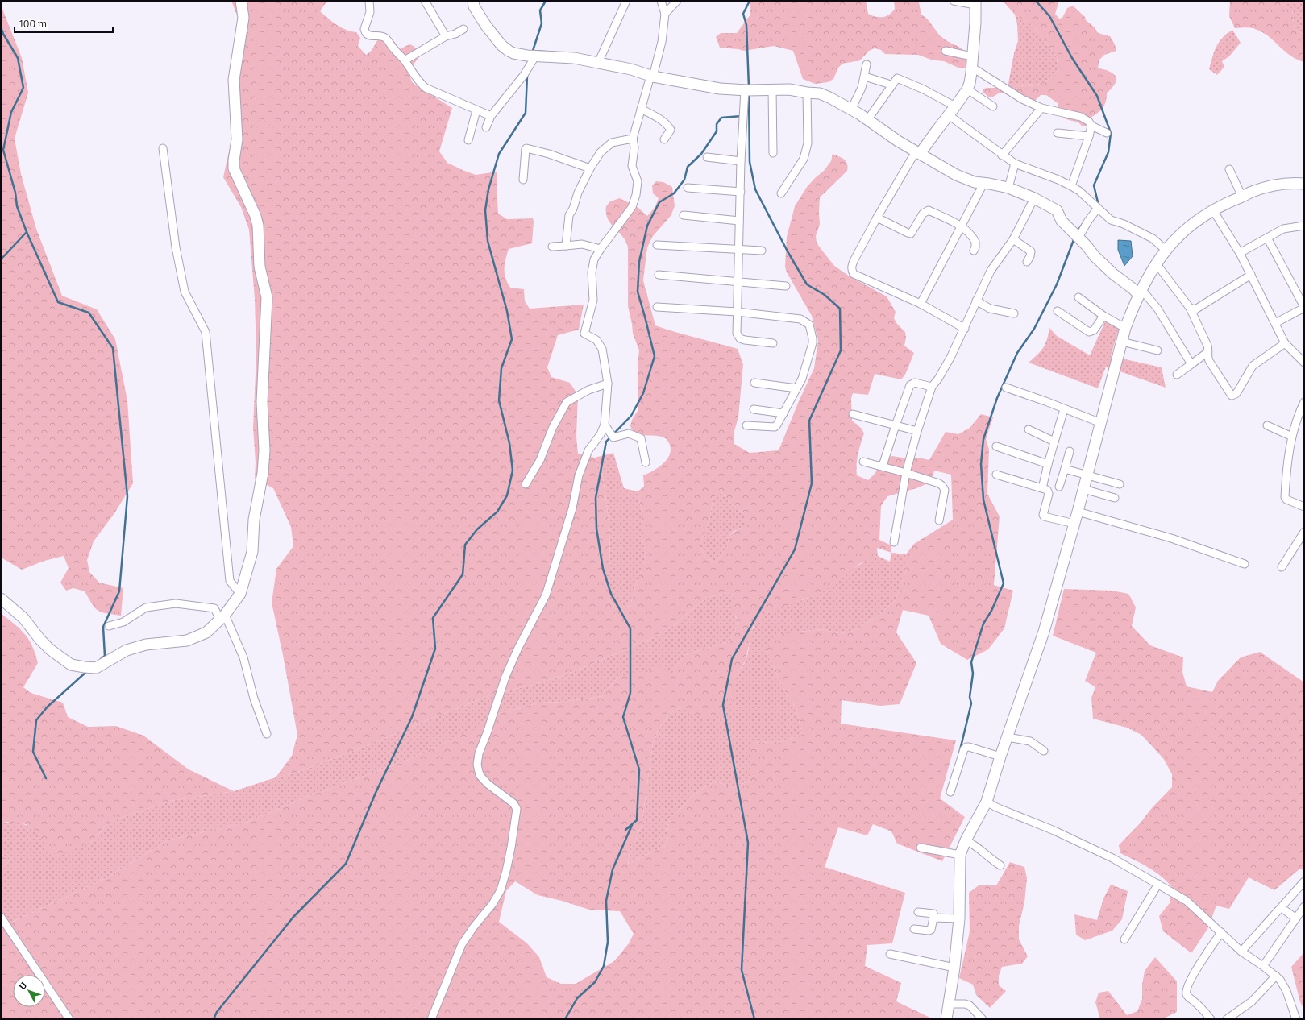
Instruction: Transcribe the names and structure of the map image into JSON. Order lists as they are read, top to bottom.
{
  "scale_bar": "100 m",
  "north": "top left"
}
